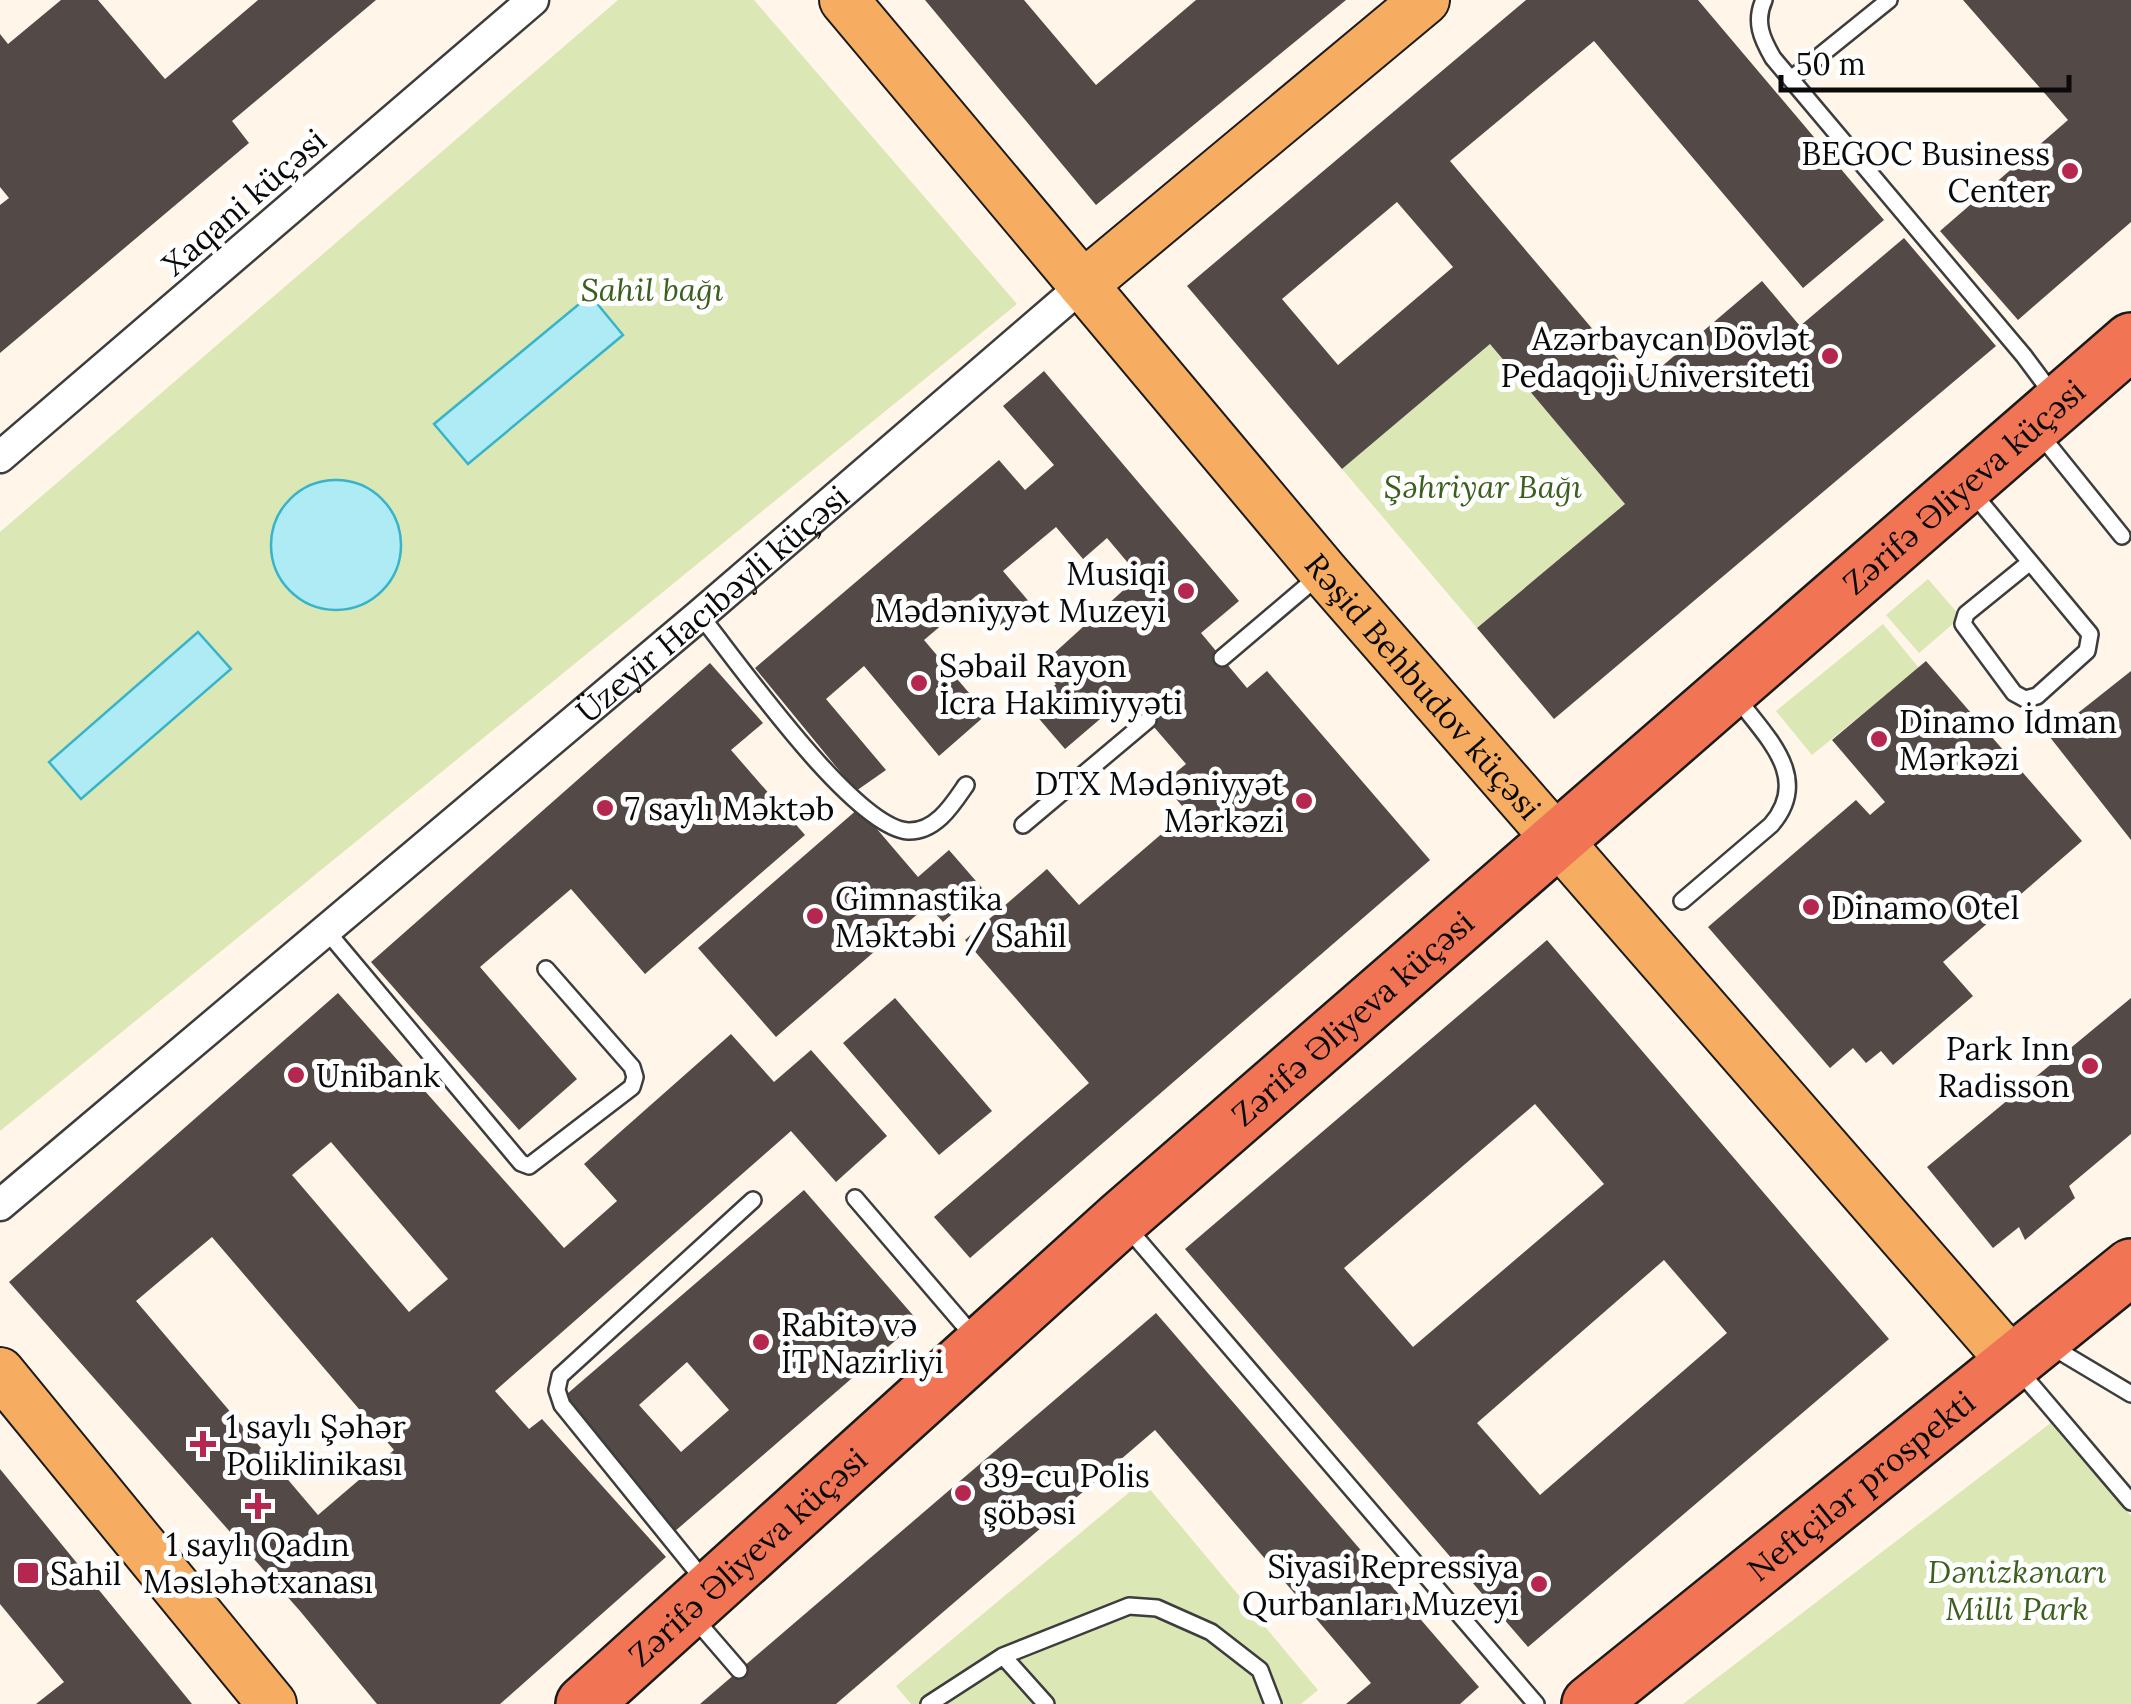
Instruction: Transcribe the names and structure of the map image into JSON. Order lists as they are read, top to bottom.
{
  "streets": {
    "highway": ["Zərifə Əliyeva küçəsi", "Neftçilər prospekti"],
    "main road": ["Üzeyir Hacıbəyli küçəsi", "Rəşid Behbudov küçəsi"],
    "street": ["Xaqani küçəsi"]
  },
  "crossings": [
    ["Zərifə Əliyeva küçəsi", "Rəşid Behbudov küçəsi"],
    ["Üzeyir Hacıbəyli küçəsi", "Rəşid Behbudov küçəsi"],
    ["Rəşid Behbudov küçəsi", "Neftçilər prospekti"]
  ],
  "parks": ["Sahil bağı", "Şəhriyar Bağı", "Dənizkənarı Milli Park"],
  "places": {
    "other": [
      "BEGOC Business Center",
      "Azərbaycan Dövlət Pedaqoji Universiteti",
      "Musiqi Mədəniyyət Muzeyi",
      "Səbail Rayon İcra Hakimiyyəti",
      "Dinamo İdman Mərkəzi",
      "DTX Mədəniyyət Mərkəzi",
      "7 saylı Məktəb",
      "Dinamo Otel",
      "Gimnastika Məktəbi / Sahil",
      "Park Inn Radisson",
      "Unibank",
      "Rabitə və İT Nazirliyi",
      "39-cu Polis şöbəsi",
      "Siyasi Repressiya Qurbanları Muzeyi"
    ],
    "health": ["1 saylı Şəhər Poliklinikası", "1 saylı Qadın Məsləhətxanası"],
    "transit": ["Sahil"]
  },
  "scale_bar": "50 m"
}
